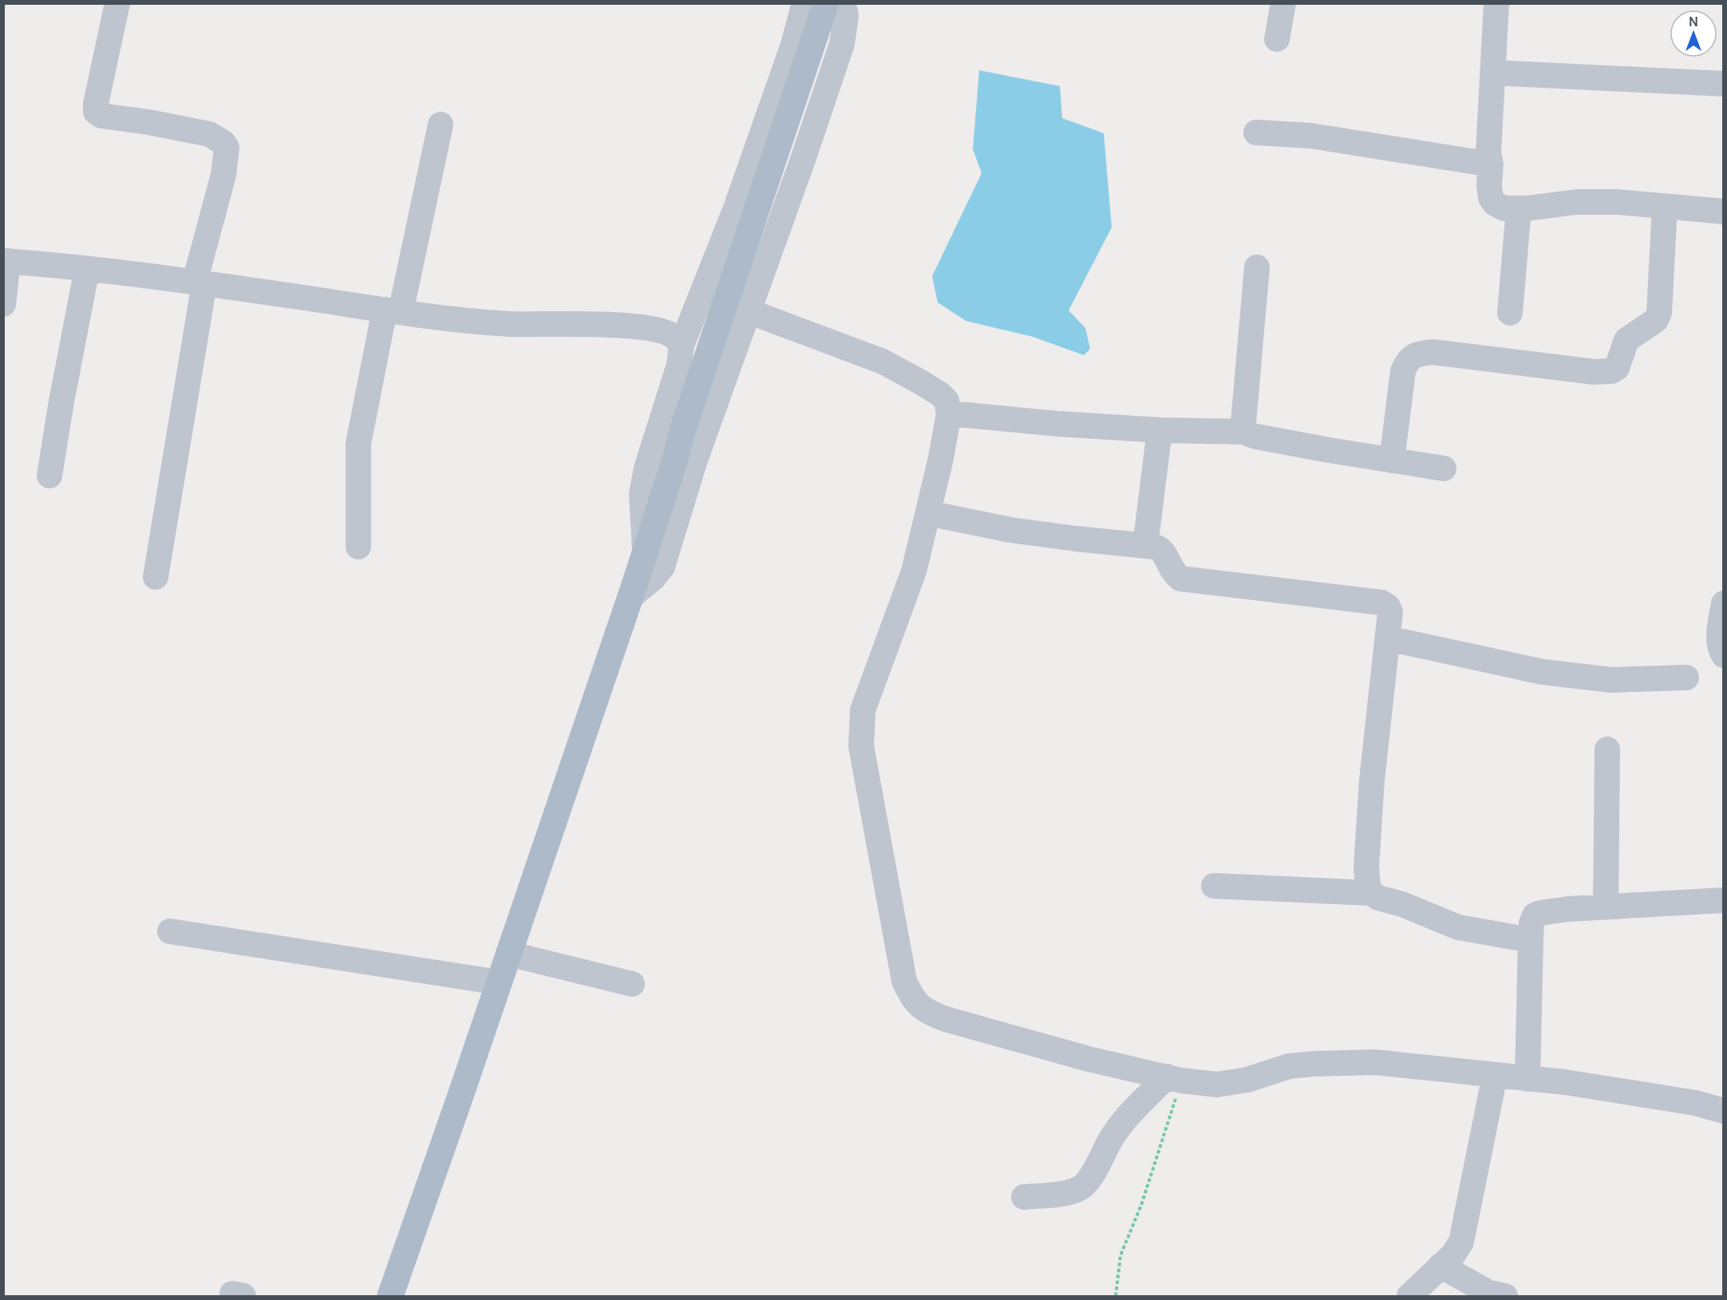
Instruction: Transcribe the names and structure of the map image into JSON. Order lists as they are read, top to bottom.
{
  "north": "top"
}
